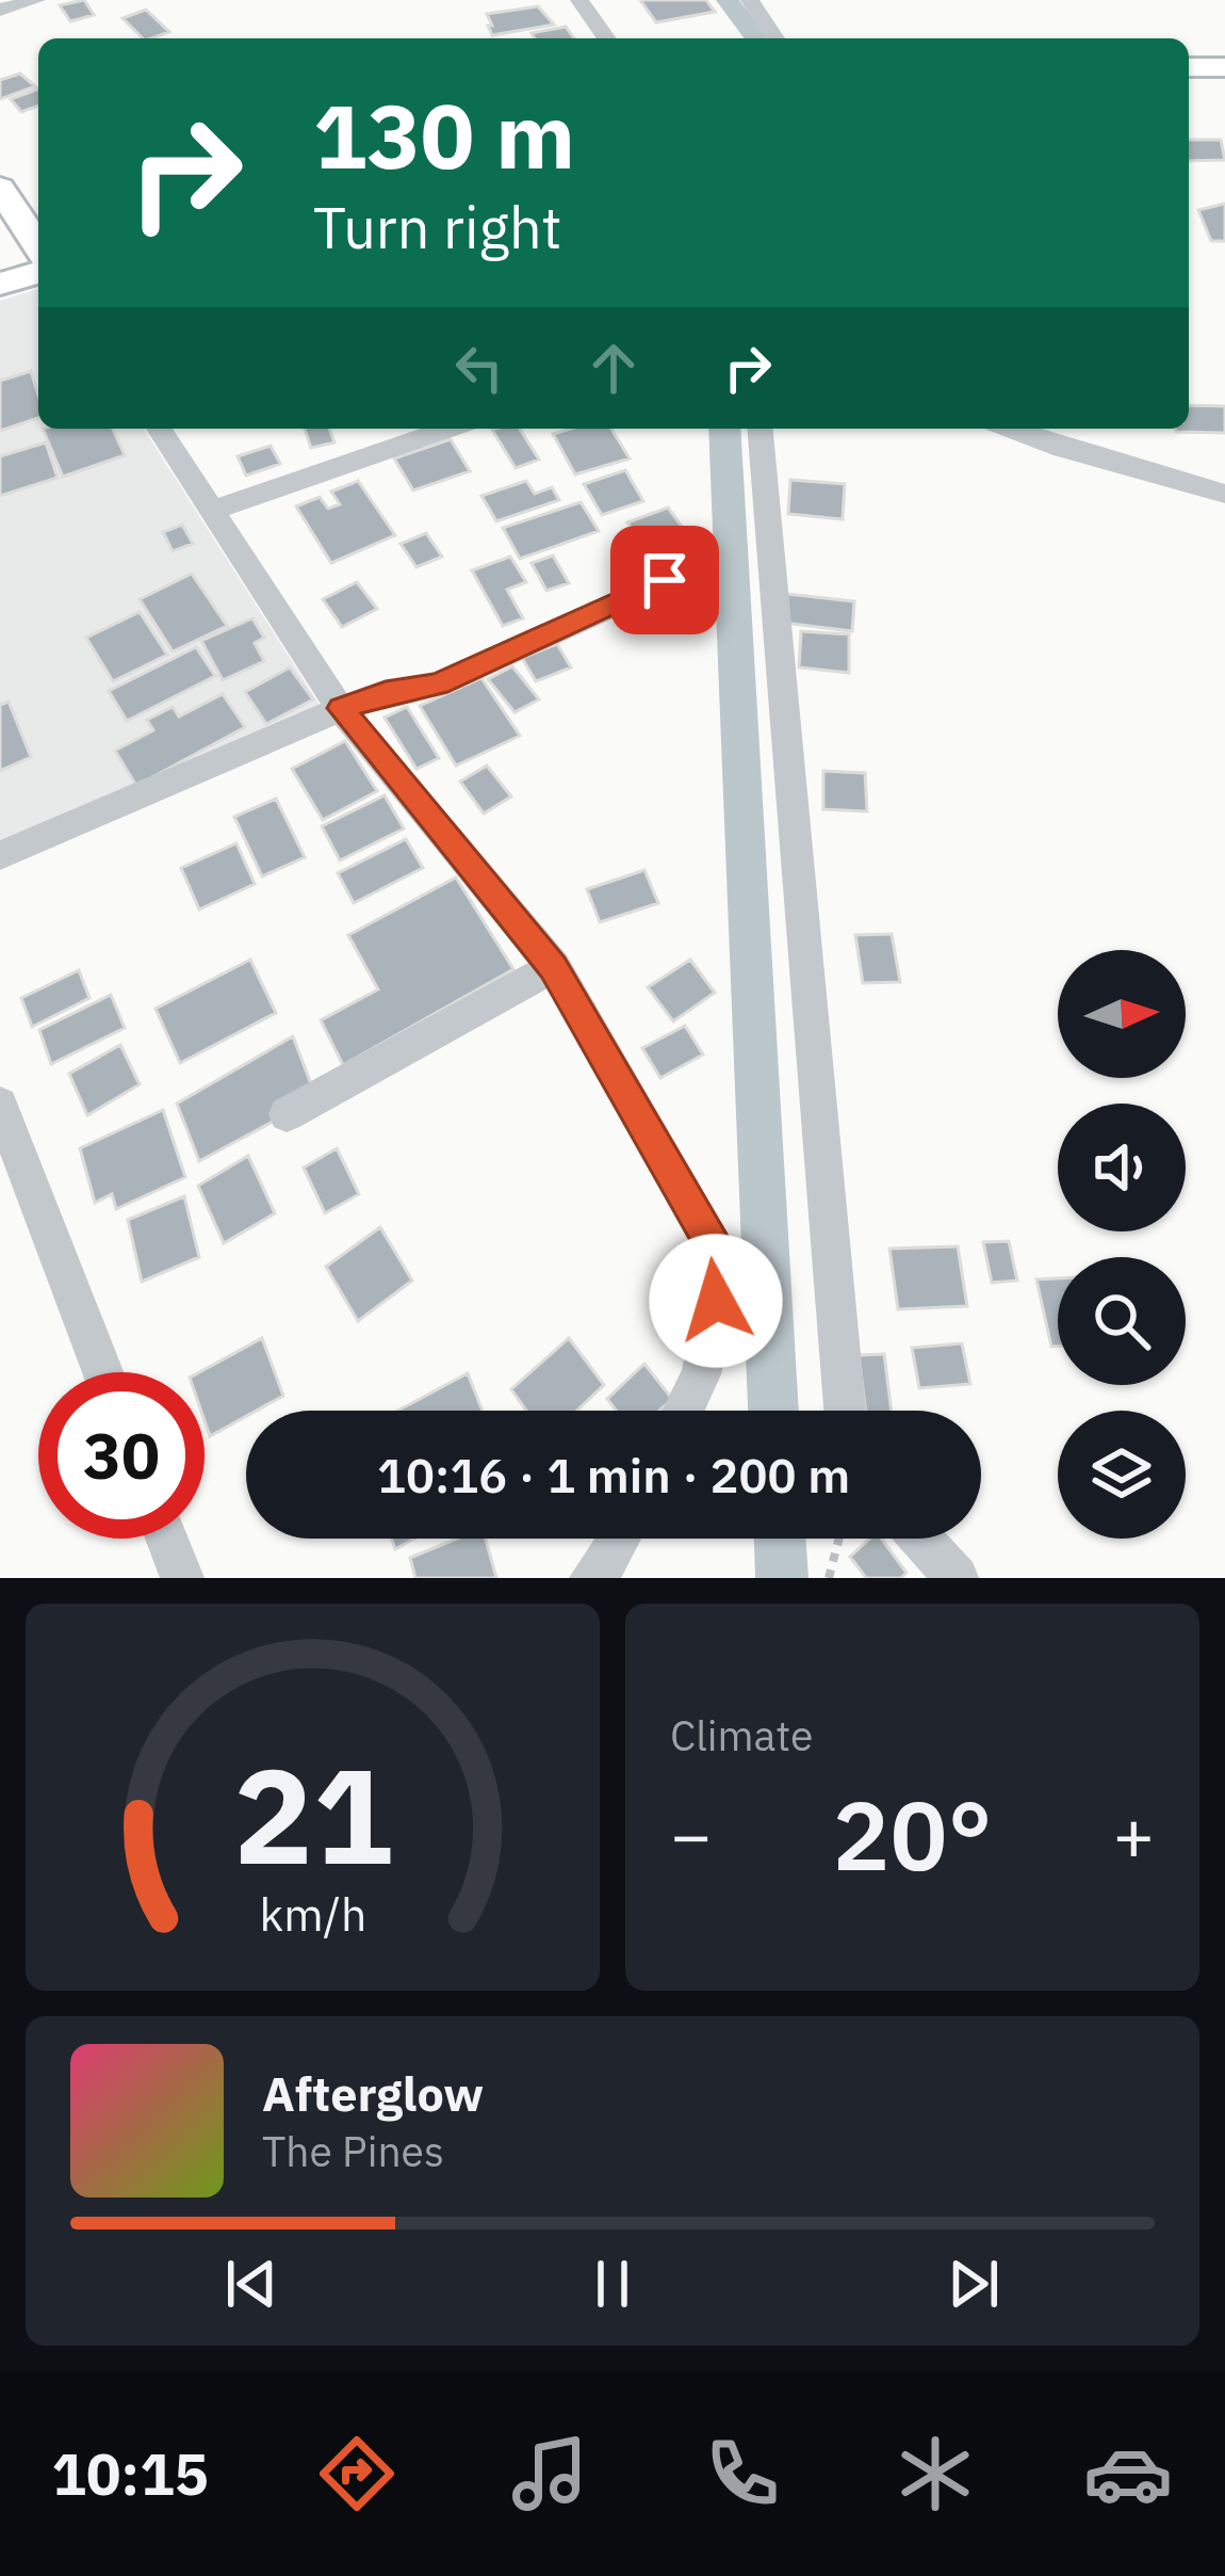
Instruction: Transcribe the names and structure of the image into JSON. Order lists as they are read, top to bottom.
{
  "north": "right",
  "page": {
    "turn": ["130 m", "Turn right"],
    "limit": "30",
    "trip": "10:16 · 1 min · 200 m",
    "tile": "Climate",
    "heat": ["−", "20°", "+"],
    "song": ["Afterglow", "The Pines"],
    "tabs": "10:15",
    "gauge": ["21", "km/h"]
  }
}
